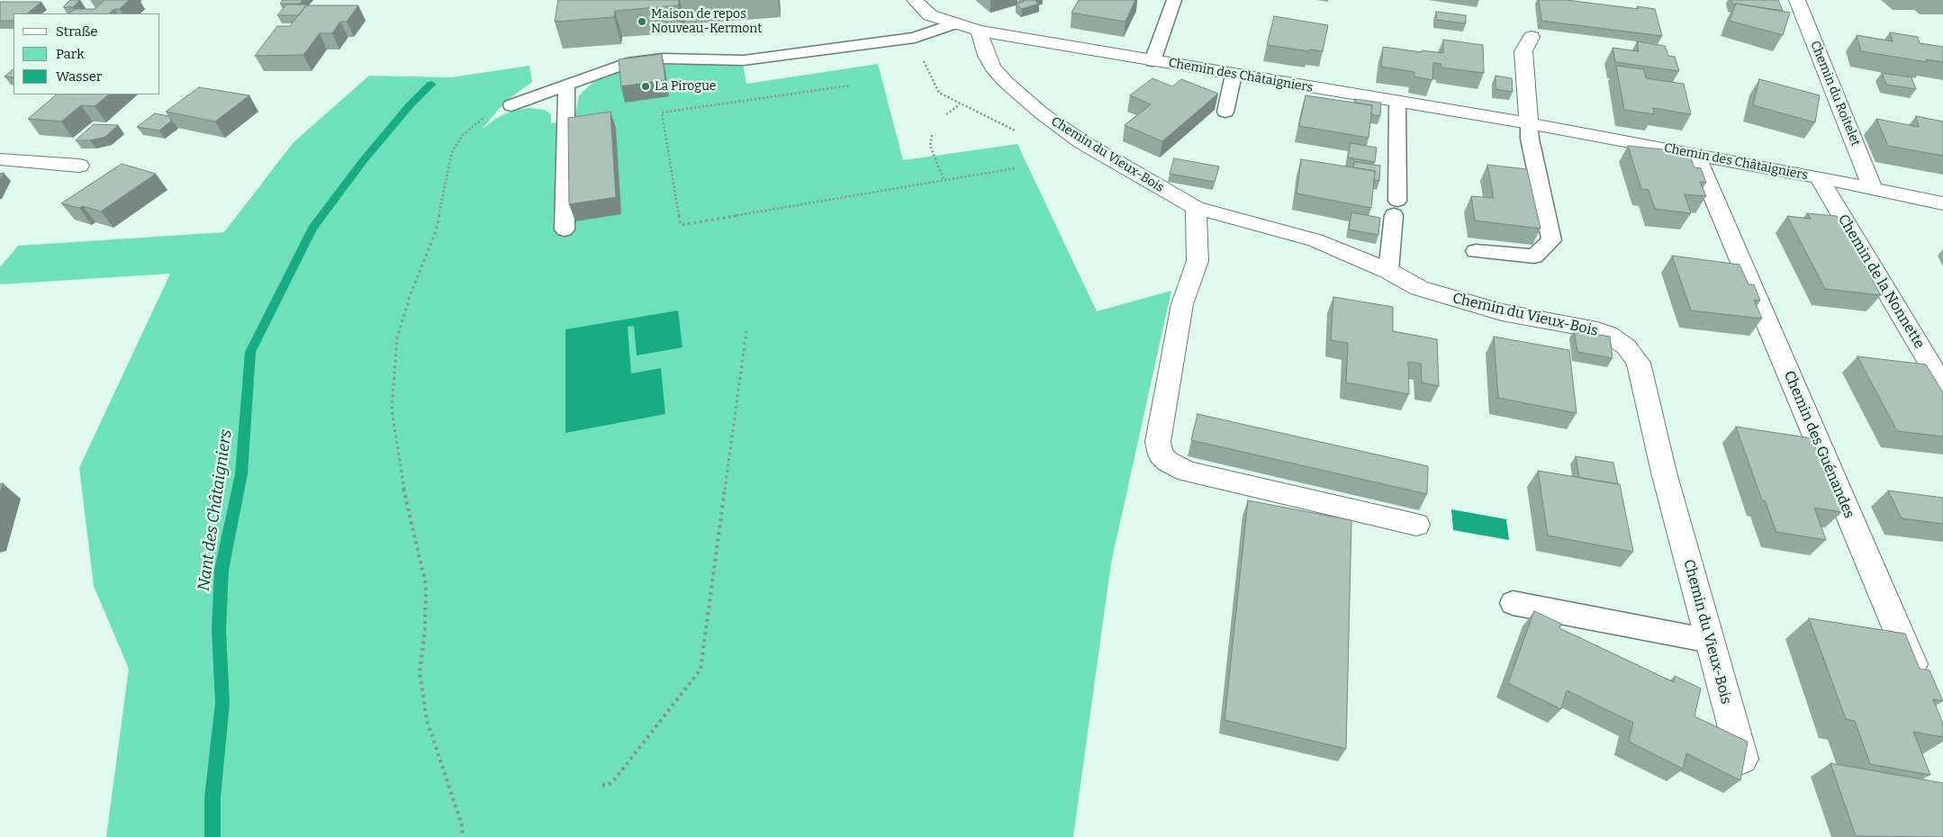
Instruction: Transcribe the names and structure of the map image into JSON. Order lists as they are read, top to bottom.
{
  "streets": {
    "street": [
      "Chemin des Châtaigniers",
      "Chemin du Roitelet",
      "Chemin du Vieux-Bois",
      "Chemin de la Nonnette",
      "Chemin des Guénandes"
    ]
  },
  "crossings": [
    ["Chemin des Châtaigniers", "Chemin du Roitelet"],
    ["Chemin des Châtaigniers", "Chemin du Vieux-Bois"],
    ["Chemin des Châtaigniers", "Chemin de la Nonnette"],
    ["Chemin des Châtaigniers", "Chemin des Guénandes"]
  ],
  "water": ["Nant des Châtaigniers"],
  "places": ["Maison de repos Nouveau-Kermont", "La Pirogue"],
  "legend": ["Straße", "Park", "Wasser"]
}
